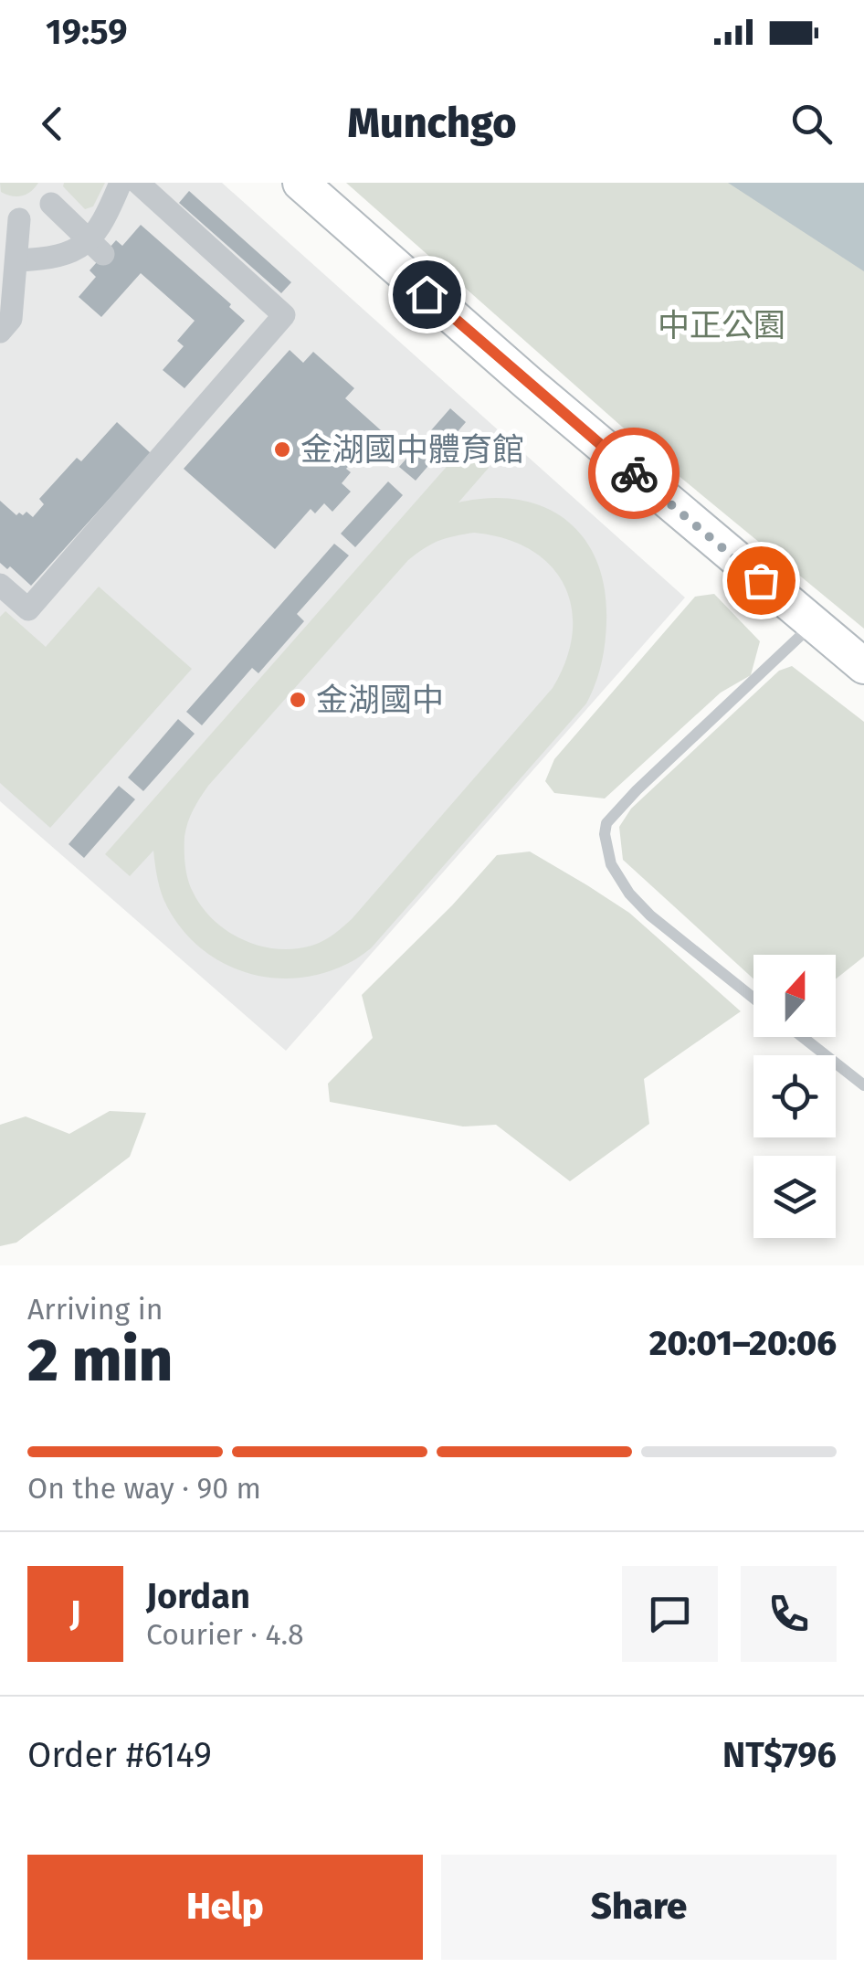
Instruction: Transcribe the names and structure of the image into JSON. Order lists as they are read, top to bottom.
{
  "parks": ["中正公園"],
  "places": ["金湖國中體育館", "金湖國中"],
  "north": "top",
  "page": {
    "status": "19:59",
    "header": "Munchgo",
    "heading": ["2 min", "Arriving in", "20:01–20:06"],
    "panel": [
      "Jordan",
      "Courier · 4.8",
      "Order #6149",
      "NT$796"
    ],
    "bar": "On the way · 90 m",
    "round": "J",
    "buttons": ["Help", "Share"]
  }
}
